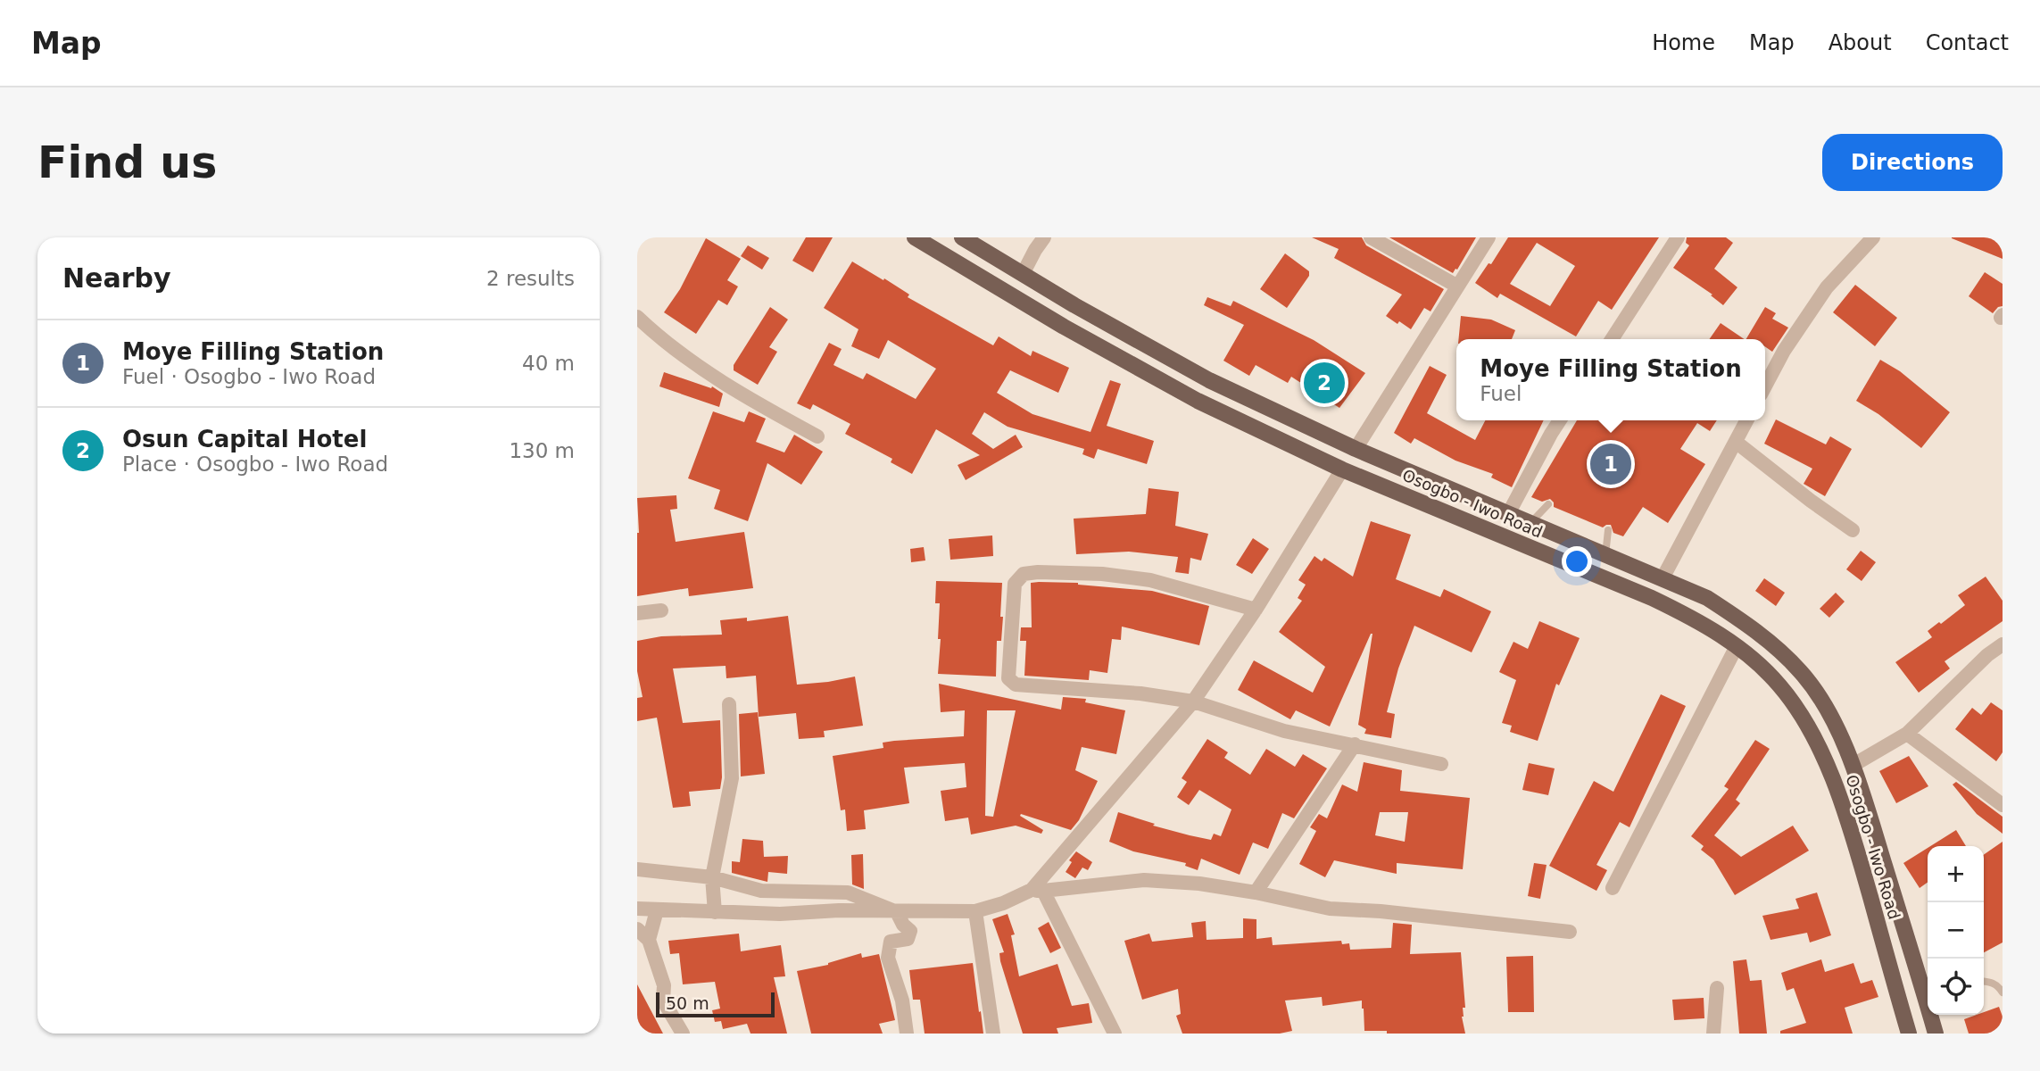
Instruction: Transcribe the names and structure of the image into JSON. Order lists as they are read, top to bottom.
{
  "streets": {
    "main road": ["Osogbo - Iwo Road"]
  },
  "scale_bar": "50 m",
  "page": {
    "header": "Map",
    "nav": [
      "Home",
      "Map",
      "About",
      "Contact"
    ],
    "buttons": "Directions",
    "title": "Find us",
    "heading": ["Nearby", "2 results"],
    "list": [
      {
        "mark": "1",
        "name": "Moye Filling Station",
        "note": "Fuel · Osogbo - Iwo Road",
        "value": "40 m"
      },
      {
        "mark": "2",
        "name": "Osun Capital Hotel",
        "note": "Place · Osogbo - Iwo Road",
        "value": "130 m"
      }
    ],
    "popup": ["Moye Filling Station", "Fuel"],
    "pins": ["2", "1"],
    "map_buttons": ["+", "−"],
    "scale": "50 m"
  }
}
